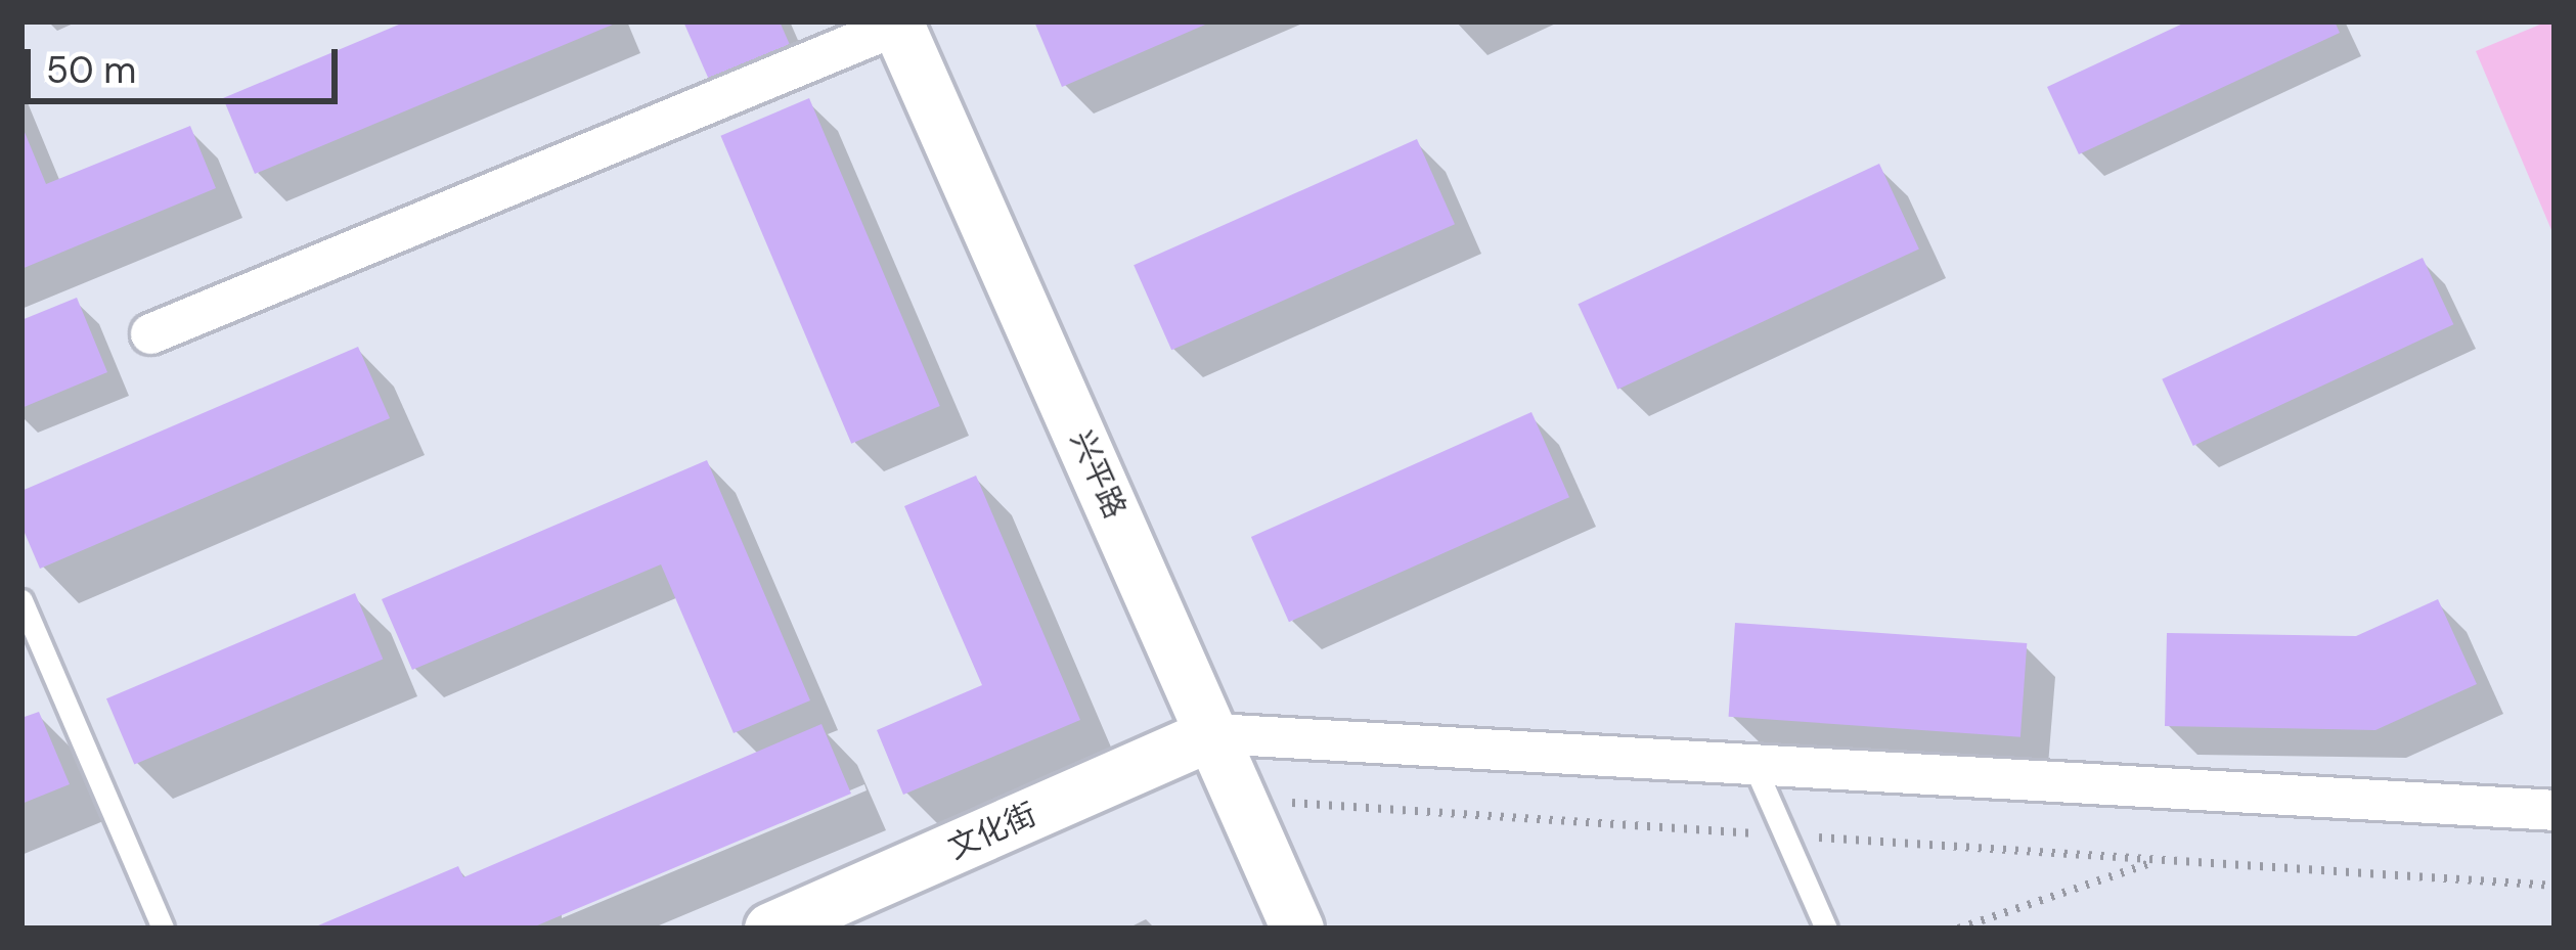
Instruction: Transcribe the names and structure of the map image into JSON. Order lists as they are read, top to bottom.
{
  "streets": {
    "street": ["兴平路", "文化街"]
  },
  "crossings": [
    ["兴平路", "文化街"]
  ],
  "scale_bar": "50 m"
}
